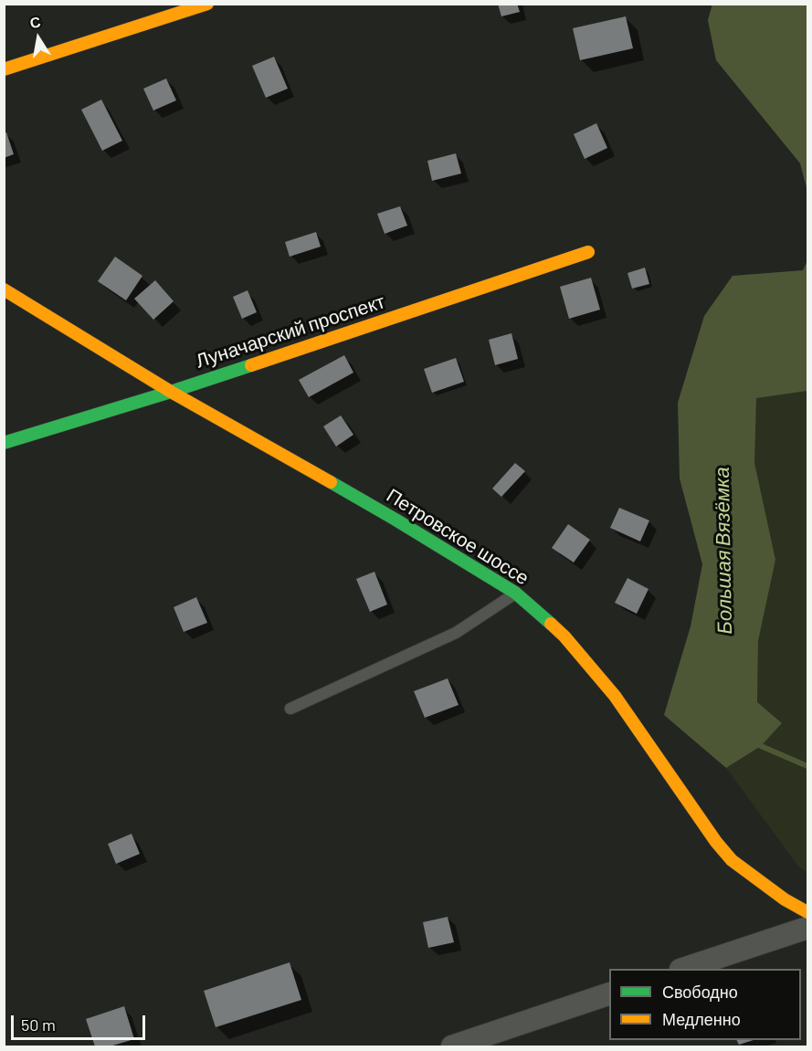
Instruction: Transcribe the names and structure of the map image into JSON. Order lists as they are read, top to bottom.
{
  "streets": {
    "street": ["Луначарский проспект", "Петровское шоссе"]
  },
  "crossings": [
    ["Луначарский проспект", "Петровское шоссе"]
  ],
  "water": ["Большая Вязёмка"],
  "legend": ["Свободно", "Медленно"],
  "scale_bar": "50 m",
  "north": "top"
}
